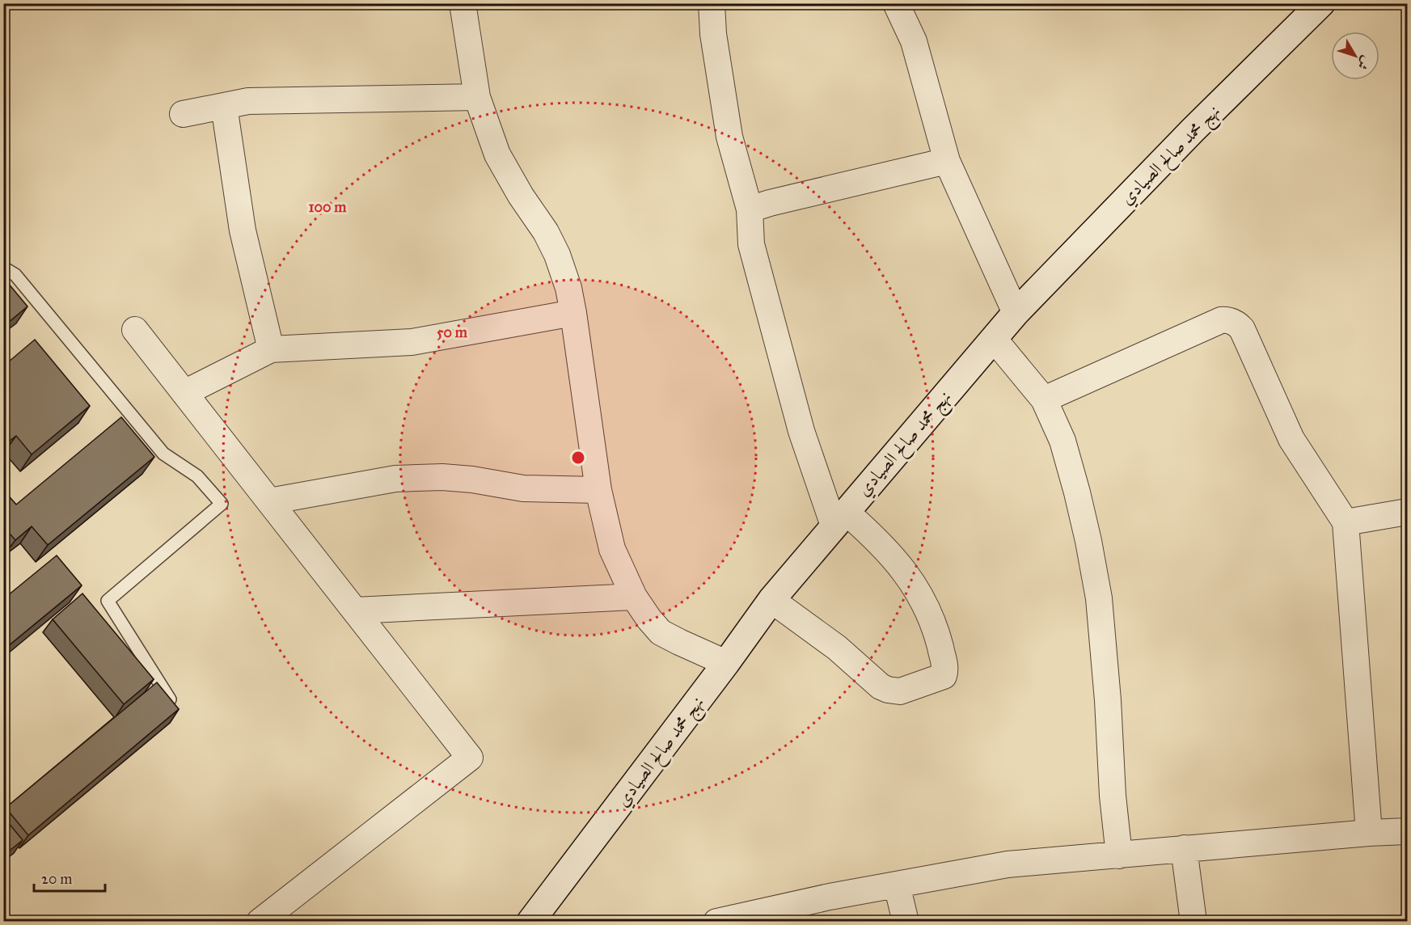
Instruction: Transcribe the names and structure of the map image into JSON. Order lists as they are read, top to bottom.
{
  "streets": {
    "street": ["نهج محمد صالح الصيادي"]
  },
  "scale_bar": "20 m",
  "north": "bottom right",
  "rings": ["100 m", "50 m"]
}
